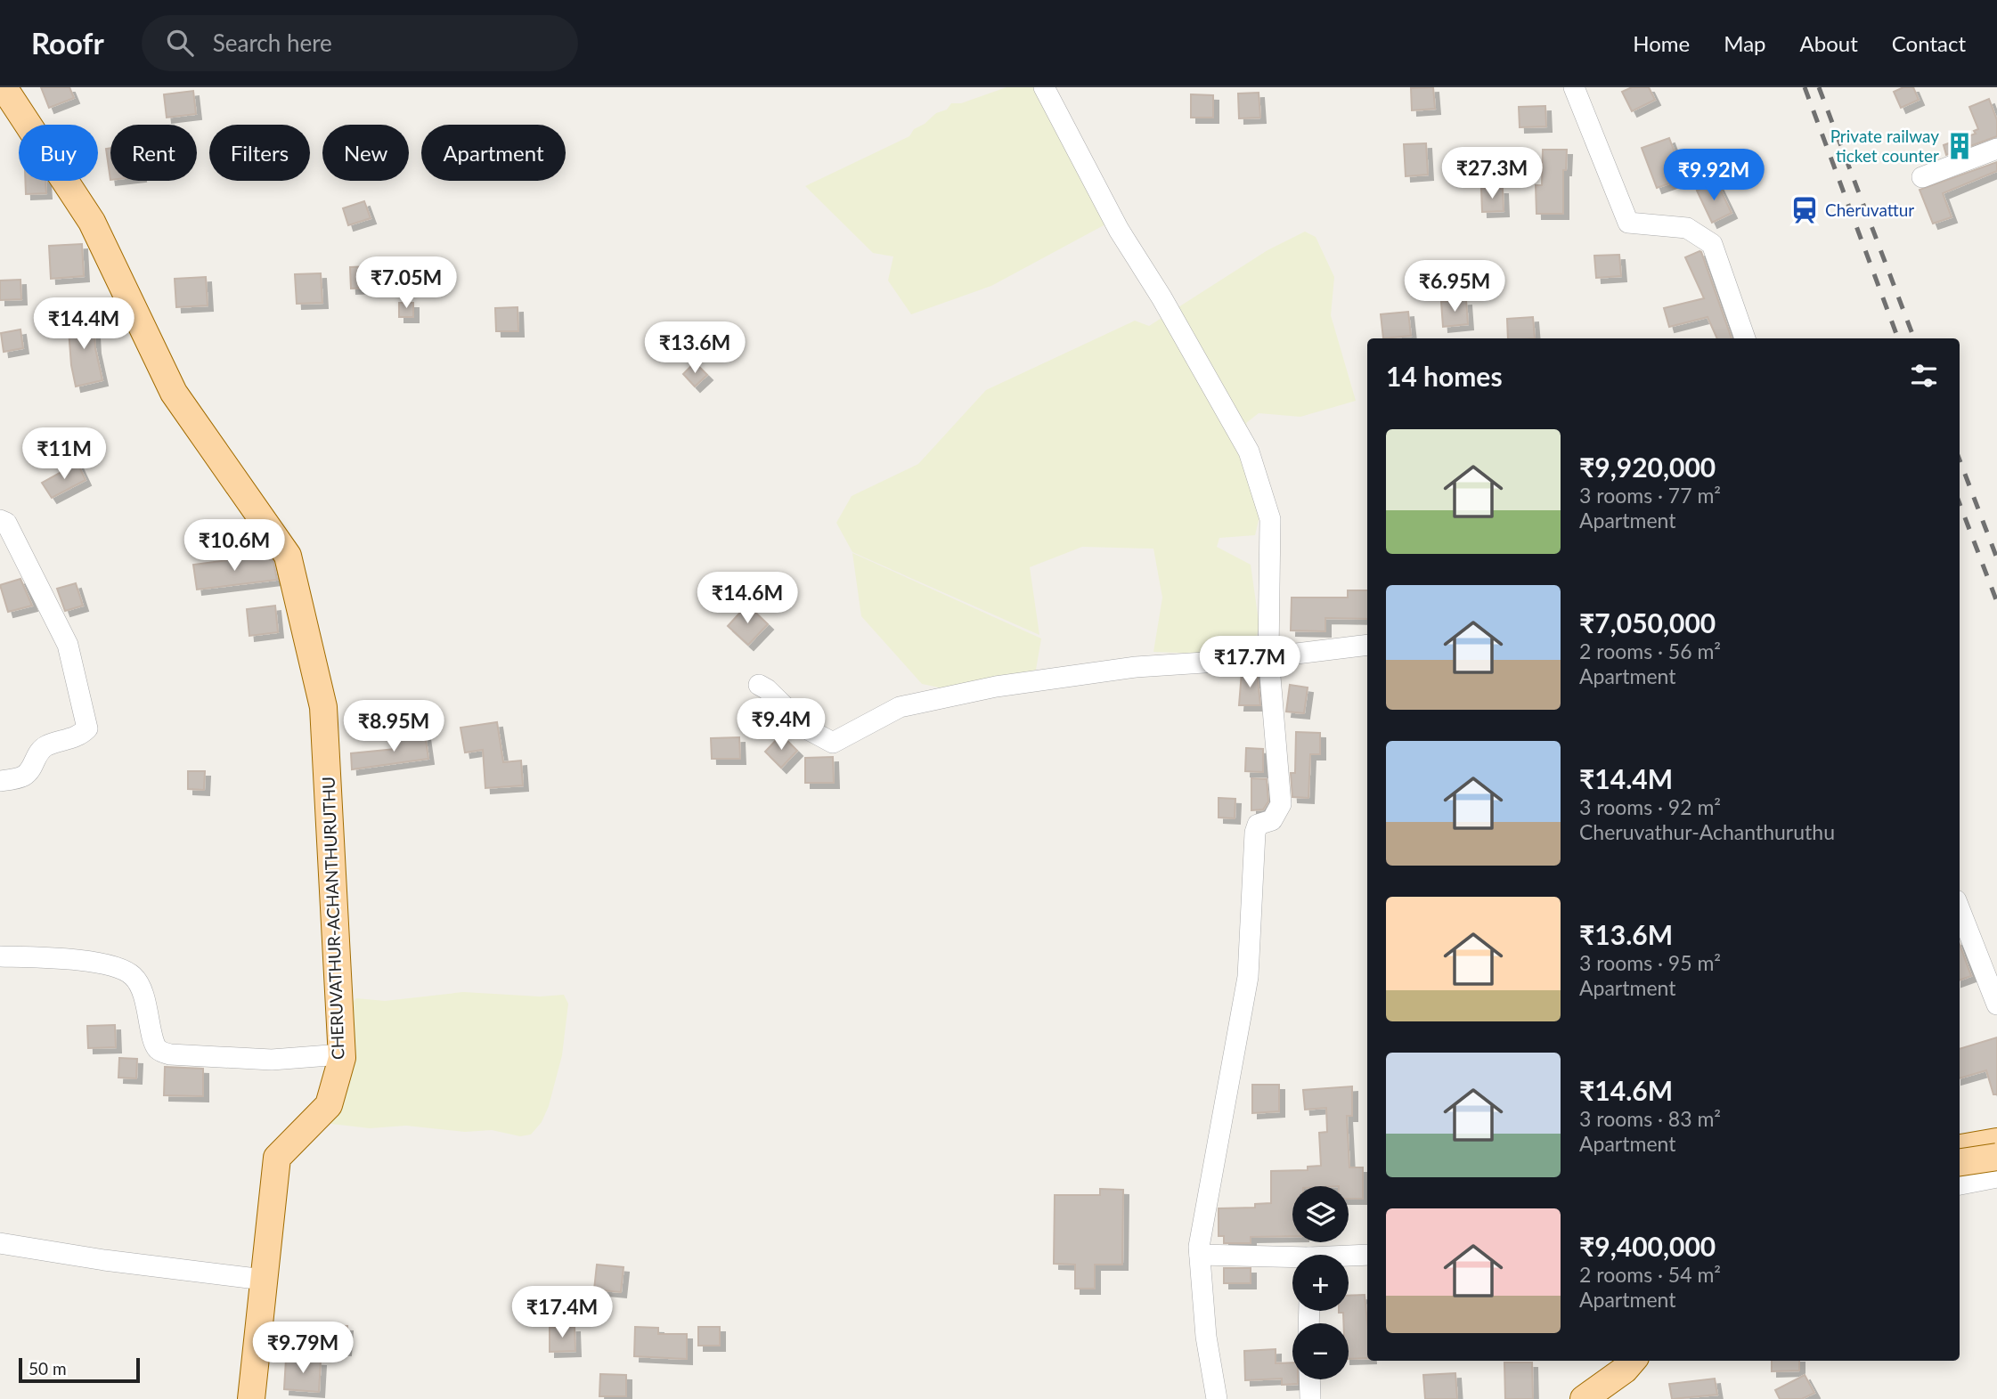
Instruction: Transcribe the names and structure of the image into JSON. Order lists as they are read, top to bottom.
{
  "streets": {
    "main road": ["CHERUVATHUR-ACHANTHURUTHU"]
  },
  "places": {
    "building": ["Private railway ticket counter"],
    "station": ["Cheruvattur"]
  },
  "scale_bar": "50 m",
  "page": {
    "header": "Roofr",
    "search": "Search here",
    "nav": [
      "Home",
      "Map",
      "About",
      "Contact"
    ],
    "chip": [
      "Buy",
      "Rent",
      "Filters",
      "New",
      "Apartment"
    ],
    "price": [
      "₹27.3M",
      "₹9.92M",
      "₹7.05M",
      "₹6.95M",
      "₹14.4M",
      "₹13.6M",
      "₹11M",
      "₹10.6M",
      "₹14.6M",
      "₹17.7M",
      "₹9.4M",
      "₹8.95M",
      "₹17.4M",
      "₹9.79M"
    ],
    "heading": "14 homes",
    "list": [
      {
        "name": "₹9,920,000",
        "note": "3 rooms · 77 m² · Apartment"
      },
      {
        "name": "₹7,050,000",
        "note": "2 rooms · 56 m² · Apartment"
      },
      {
        "name": "₹14.4M",
        "note": "3 rooms · 92 m² · Cheruvathur-Achanthuruthu"
      },
      {
        "name": "₹13.6M",
        "note": "3 rooms · 95 m² · Apartment"
      },
      {
        "name": "₹14.6M",
        "note": "3 rooms · 83 m² · Apartment"
      },
      {
        "name": "₹9,400,000",
        "note": "2 rooms · 54 m² · Apartment"
      }
    ],
    "map_buttons": ["+", "−"],
    "scale": "50 m"
  }
}
